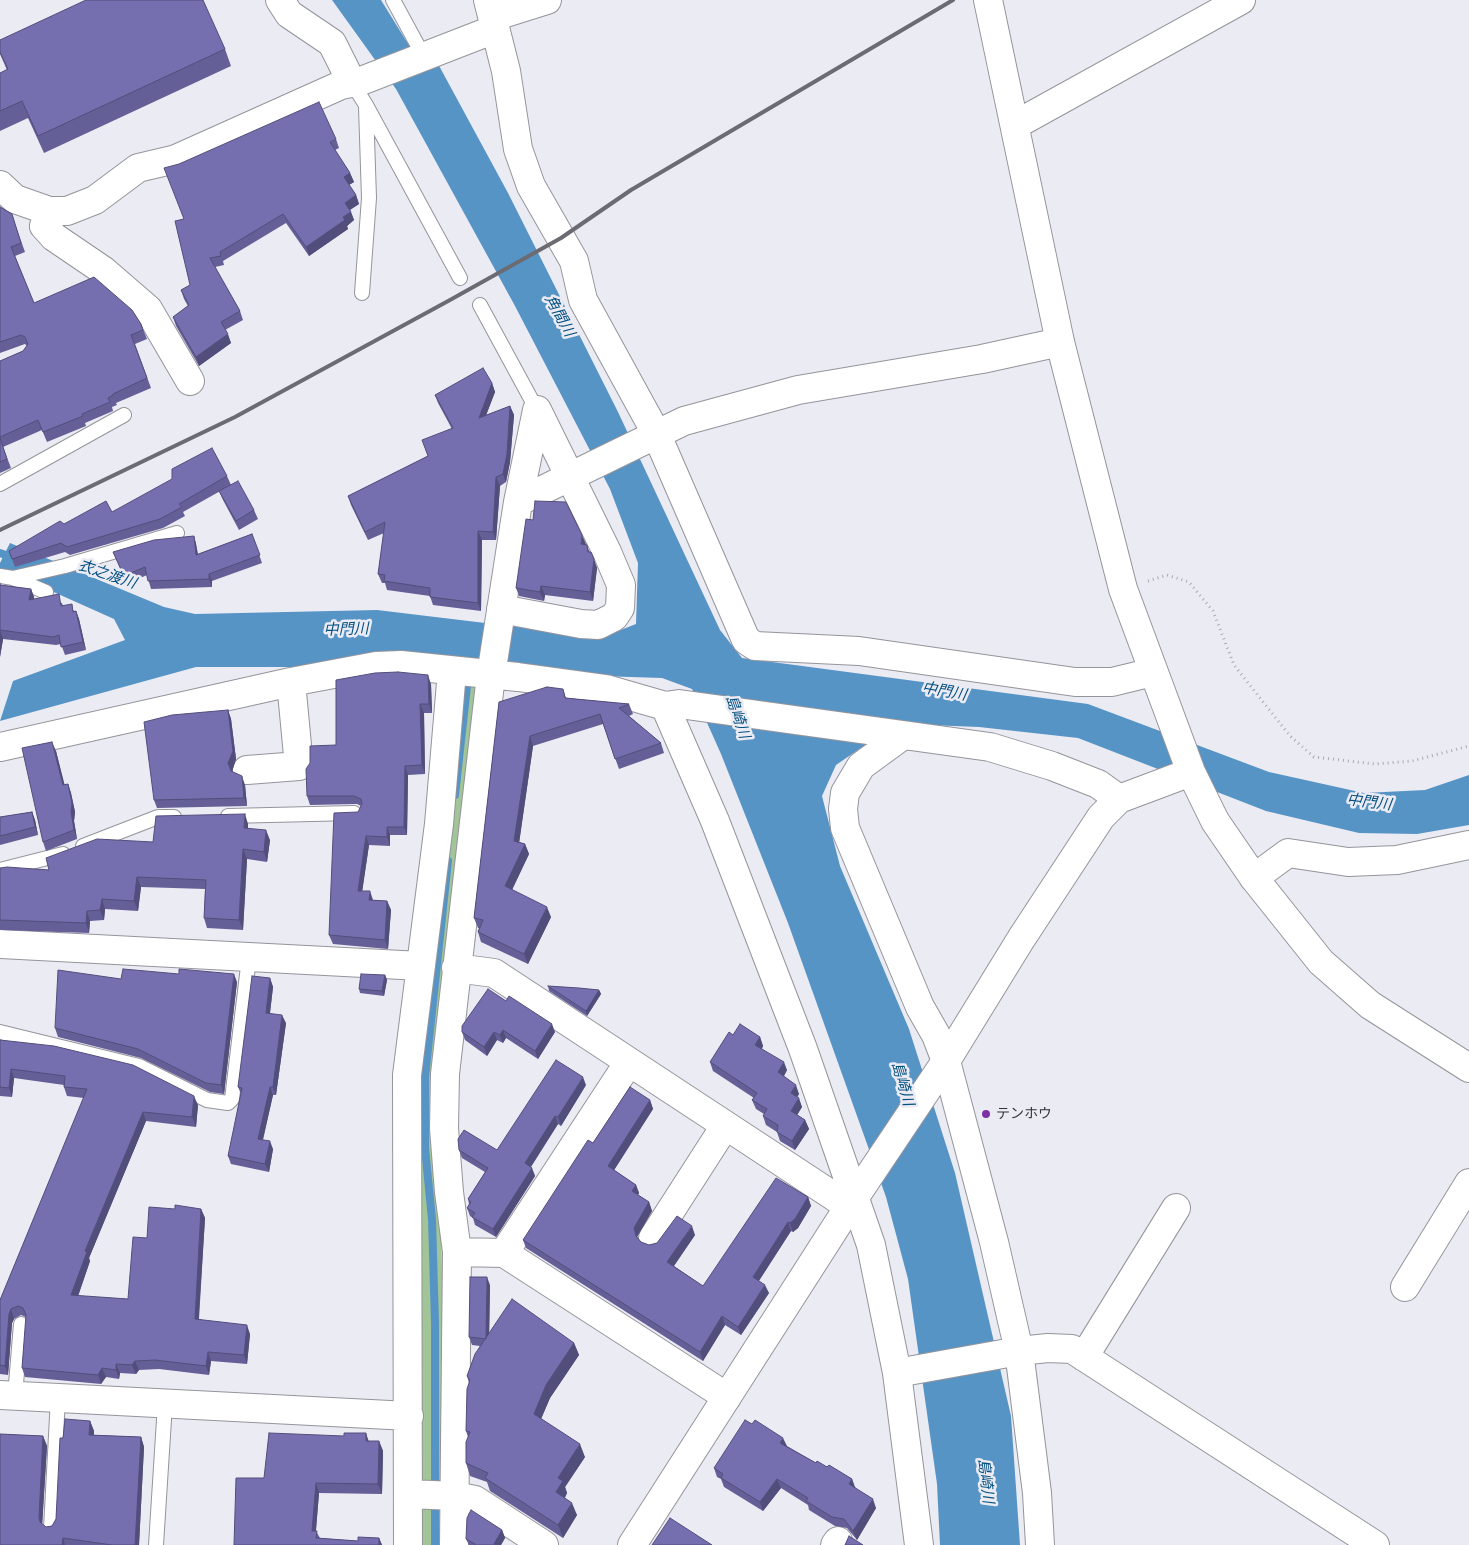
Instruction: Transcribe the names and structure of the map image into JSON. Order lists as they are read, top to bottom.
{
  "water": [
    "角間川",
    "衣之渡川",
    "中門川",
    "島崎川"
  ],
  "places": ["テンホウ"]
}
